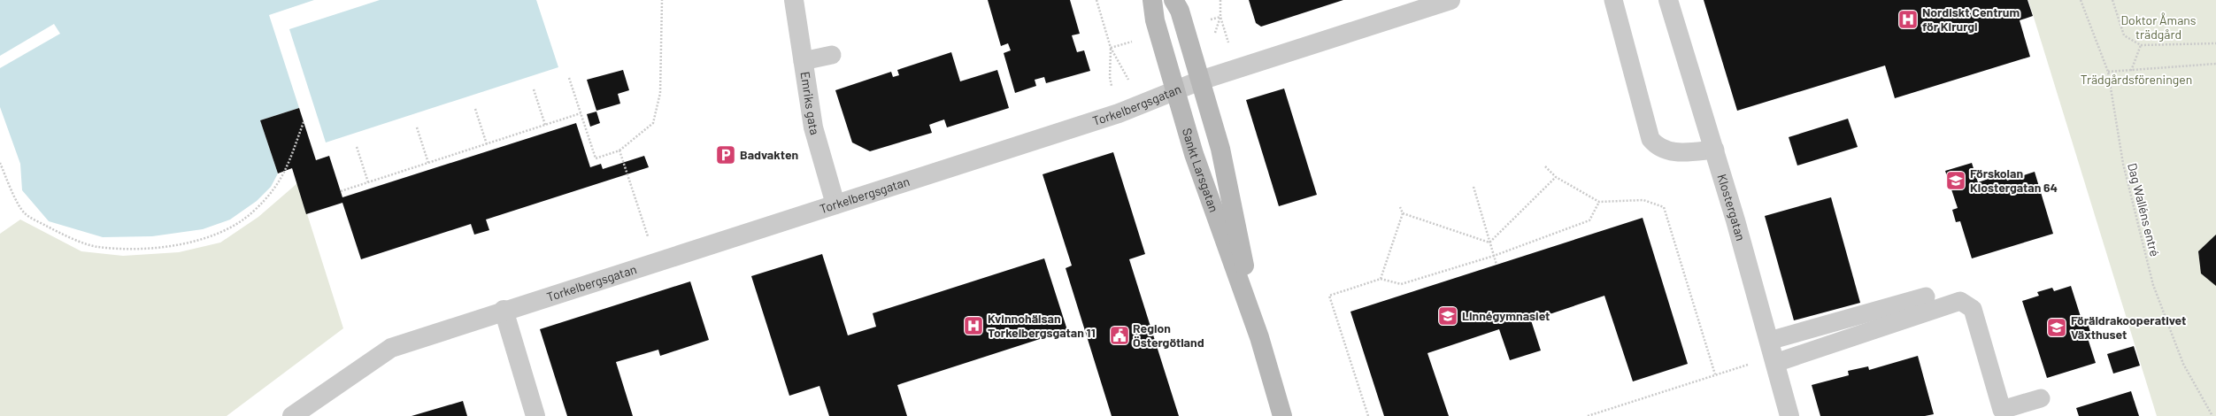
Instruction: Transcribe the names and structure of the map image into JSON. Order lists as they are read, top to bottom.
{
  "streets": {
    "main road": ["Sankt Larsgatan"],
    "street": ["Emriks gata", "Torkelbergsgatan", "Klostergatan"],
    "path": ["Dag Walléns entré"]
  },
  "crossings": [
    ["Emriks gata", "Torkelbergsgatan"],
    ["Torkelbergsgatan", "Sankt Larsgatan"]
  ],
  "parks": ["Doktor Åmans trädgård", "Trädgårdsföreningen"],
  "places": {
    "hospital": ["Nordiskt Centrum för Kirurgi", "Kvinnohälsan Torkelbergsgatan 11"],
    "parking": ["Badvakten"],
    "school or university": ["Förskolan Klostergatan 64", "Linnégymnasiet", "Föräldrakooperativet Växthuset"],
    "public building": ["Region Östergötland"]
  }
}
